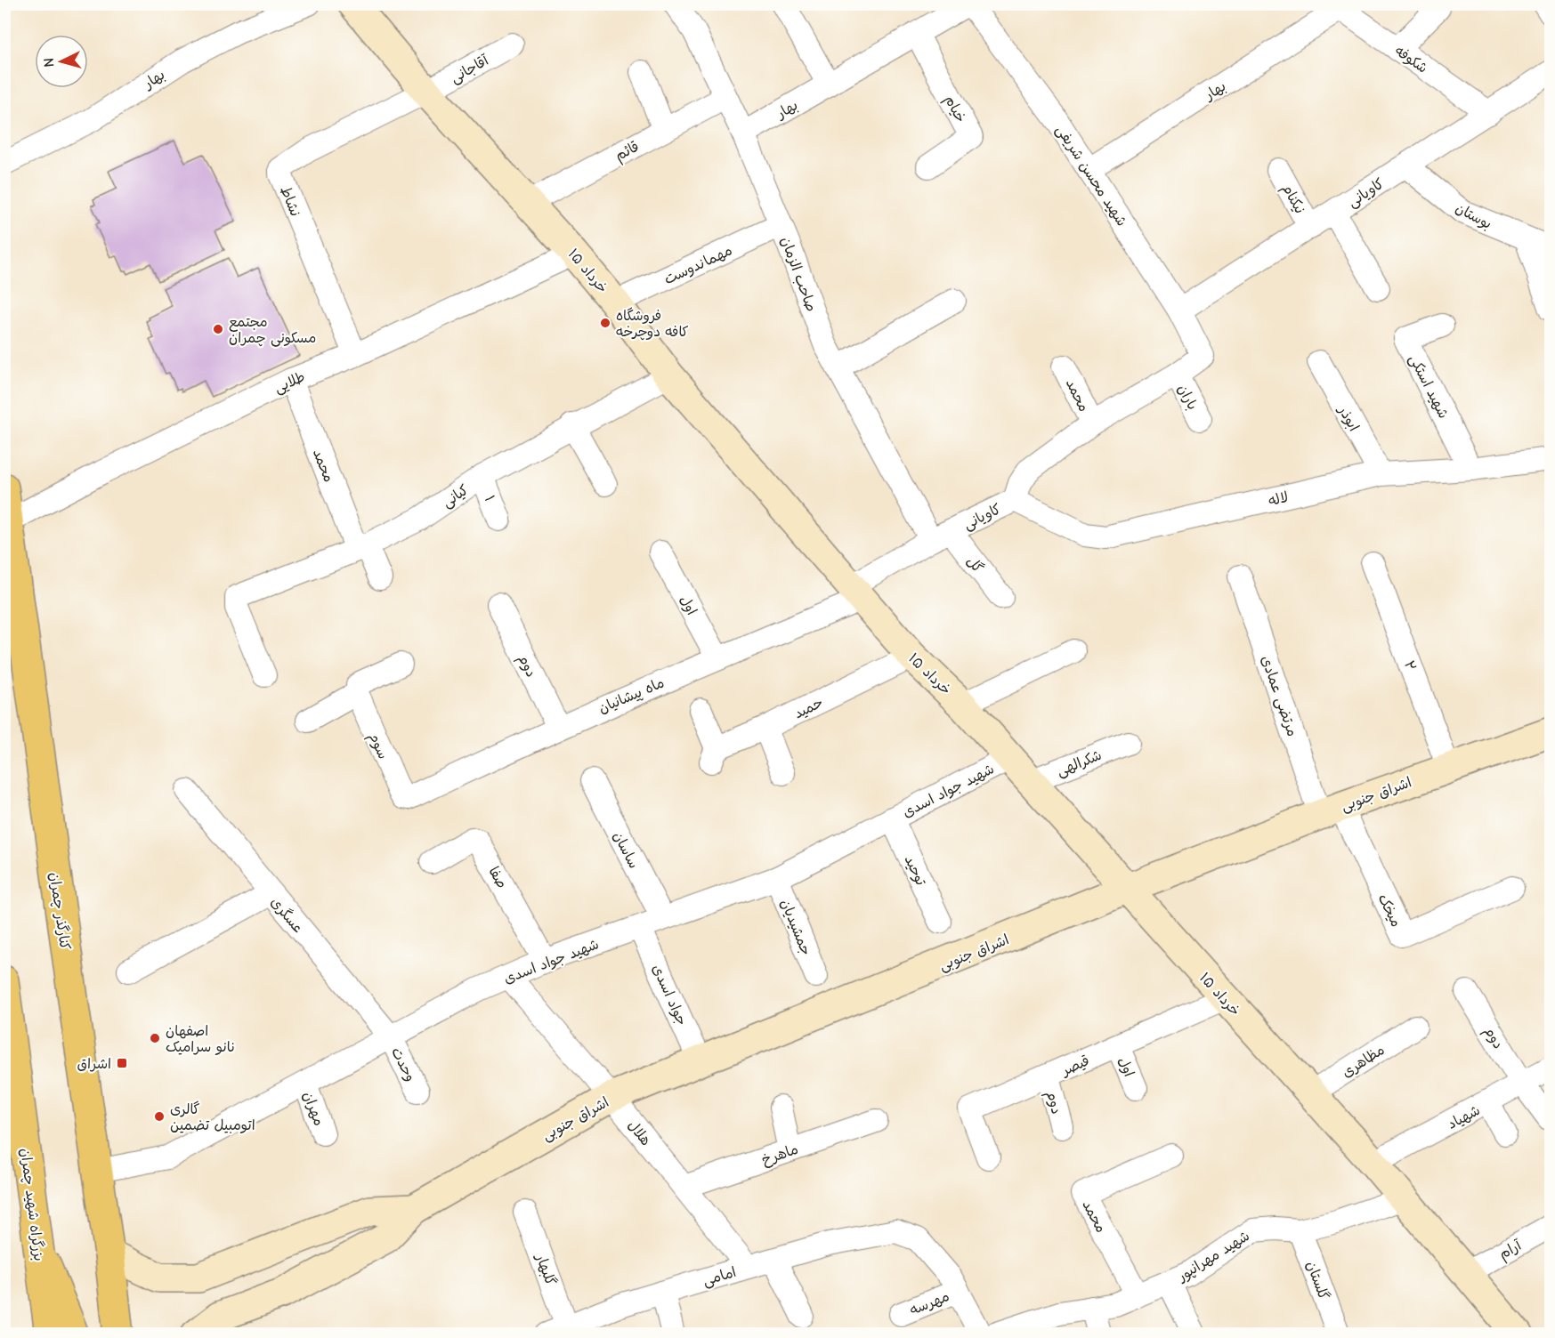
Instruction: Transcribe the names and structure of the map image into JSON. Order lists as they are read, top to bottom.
{
  "streets": {
    "main road": ["کنارگذر چمران", "بزرگراه شهید چمران"],
    "street": [
      "شکوفه",
      "آقاجانی",
      "بهار",
      "خیام",
      "قائم",
      "شهید محسن شریفی",
      "کاویانی",
      "نیکنام",
      "نشاط",
      "بوستان",
      "مهماندوست",
      "۱۵ خرداد",
      "صاحب الزمان",
      "طلایی",
      "شهید استکی",
      "محمد",
      "باران",
      "ابوذر",
      "کیانی",
      "۱",
      "لاله",
      "گل",
      "اول",
      "دوم",
      "۲",
      "ماه پیشانیان",
      "مرتضی عمادی",
      "حمید",
      "سوم",
      "شکرالهی",
      "شهید جواد اسدی",
      "اشراق جنوبی",
      "ساسان",
      "توحید",
      "صفا",
      "میخک",
      "عسگری",
      "جمشیدیان",
      "جواد اسدی",
      "مظاهری",
      "وحدت",
      "قیصر",
      "مهران",
      "شهیاد",
      "هلال",
      "ماهرخ",
      "آرام",
      "شهید مهرانپور",
      "گلبهار",
      "امامی",
      "گلستان",
      "مهرسه"
    ]
  },
  "crossings": [
    ["شکوفه", "بهار"],
    ["شکوفه", "کاویانی"],
    ["آقاجانی", "نشاط"],
    ["آقاجانی", "۱۵ خرداد"],
    ["بهار", "خیام"],
    ["بهار", "شهید محسن شریفی"],
    ["بهار", "صاحب الزمان"],
    ["قائم", "۱۵ خرداد"],
    ["قائم", "صاحب الزمان"],
    ["شهید محسن شریفی", "کاویانی"],
    ["کاویانی", "نیکنام"],
    ["کاویانی", "بوستان"],
    ["کاویانی", "۱۵ خرداد"],
    ["کاویانی", "صاحب الزمان"],
    ["کاویانی", "محمد"],
    ["کاویانی", "باران"],
    ["کاویانی", "لاله"],
    ["کاویانی", "گل"],
    ["کاویانی", "ماه پیشانیان"],
    ["نشاط", "۱۵ خرداد"],
    ["نشاط", "طلایی"],
    ["مهماندوست", "۱۵ خرداد"],
    ["مهماندوست", "صاحب الزمان"],
    ["۱۵ خرداد", "طلایی"],
    ["۱۵ خرداد", "کیانی"],
    ["۱۵ خرداد", "ماه پیشانیان"],
    ["۱۵ خرداد", "حمید"],
    ["۱۵ خرداد", "شکرالهی"],
    ["۱۵ خرداد", "شهید جواد اسدی"],
    ["۱۵ خرداد", "اشراق جنوبی"],
    ["۱۵ خرداد", "مظاهری"],
    ["۱۵ خرداد", "قیصر"],
    ["۱۵ خرداد", "شهیاد"],
    ["۱۵ خرداد", "آرام"],
    ["۱۵ خرداد", "شهید مهرانپور"],
    ["صاحب الزمان", "گل"],
    ["طلایی", "محمد"],
    ["طلایی", "کنارگذر چمران"],
    ["شهید استکی", "لاله"],
    ["محمد", "کیانی"],
    ["محمد", "شهید مهرانپور"],
    ["ابوذر", "لاله"],
    ["کیانی", "۱"],
    ["اول", "ماه پیشانیان"],
    ["اول", "قیصر"],
    ["دوم", "ماه پیشانیان"],
    ["دوم", "قیصر"],
    ["دوم", "شهیاد"],
    ["۲", "اشراق جنوبی"],
    ["ماه پیشانیان", "سوم"],
    ["مرتضی عمادی", "اشراق جنوبی"],
    ["مرتضی عمادی", "میخک"],
    ["شهید جواد اسدی", "ساسان"],
    ["شهید جواد اسدی", "توحید"],
    ["شهید جواد اسدی", "صفا"],
    ["شهید جواد اسدی", "کنارگذر چمران"],
    ["شهید جواد اسدی", "عسگری"],
    ["شهید جواد اسدی", "جمشیدیان"],
    ["شهید جواد اسدی", "جواد اسدی"],
    ["شهید جواد اسدی", "وحدت"],
    ["شهید جواد اسدی", "مهران"],
    ["شهید جواد اسدی", "هلال"],
    ["اشراق جنوبی", "میخک"],
    ["اشراق جنوبی", "کنارگذر چمران"],
    ["اشراق جنوبی", "جواد اسدی"],
    ["اشراق جنوبی", "هلال"],
    ["عسگری", "وحدت"],
    ["هلال", "ماهرخ"],
    ["هلال", "امامی"],
    ["شهید مهرانپور", "گلستان"],
    ["گلبهار", "امامی"],
    ["امامی", "مهرسه"]
  ],
  "places": {
    "other": [
      "فروشگاه کافه دوچرخه",
      "مجتمع مسکونی چمران",
      "اصفهان نانو سرامیک",
      "گالری اتومبیل تضمین"
    ],
    "transit": ["اشراق"]
  },
  "north": "left"
}
